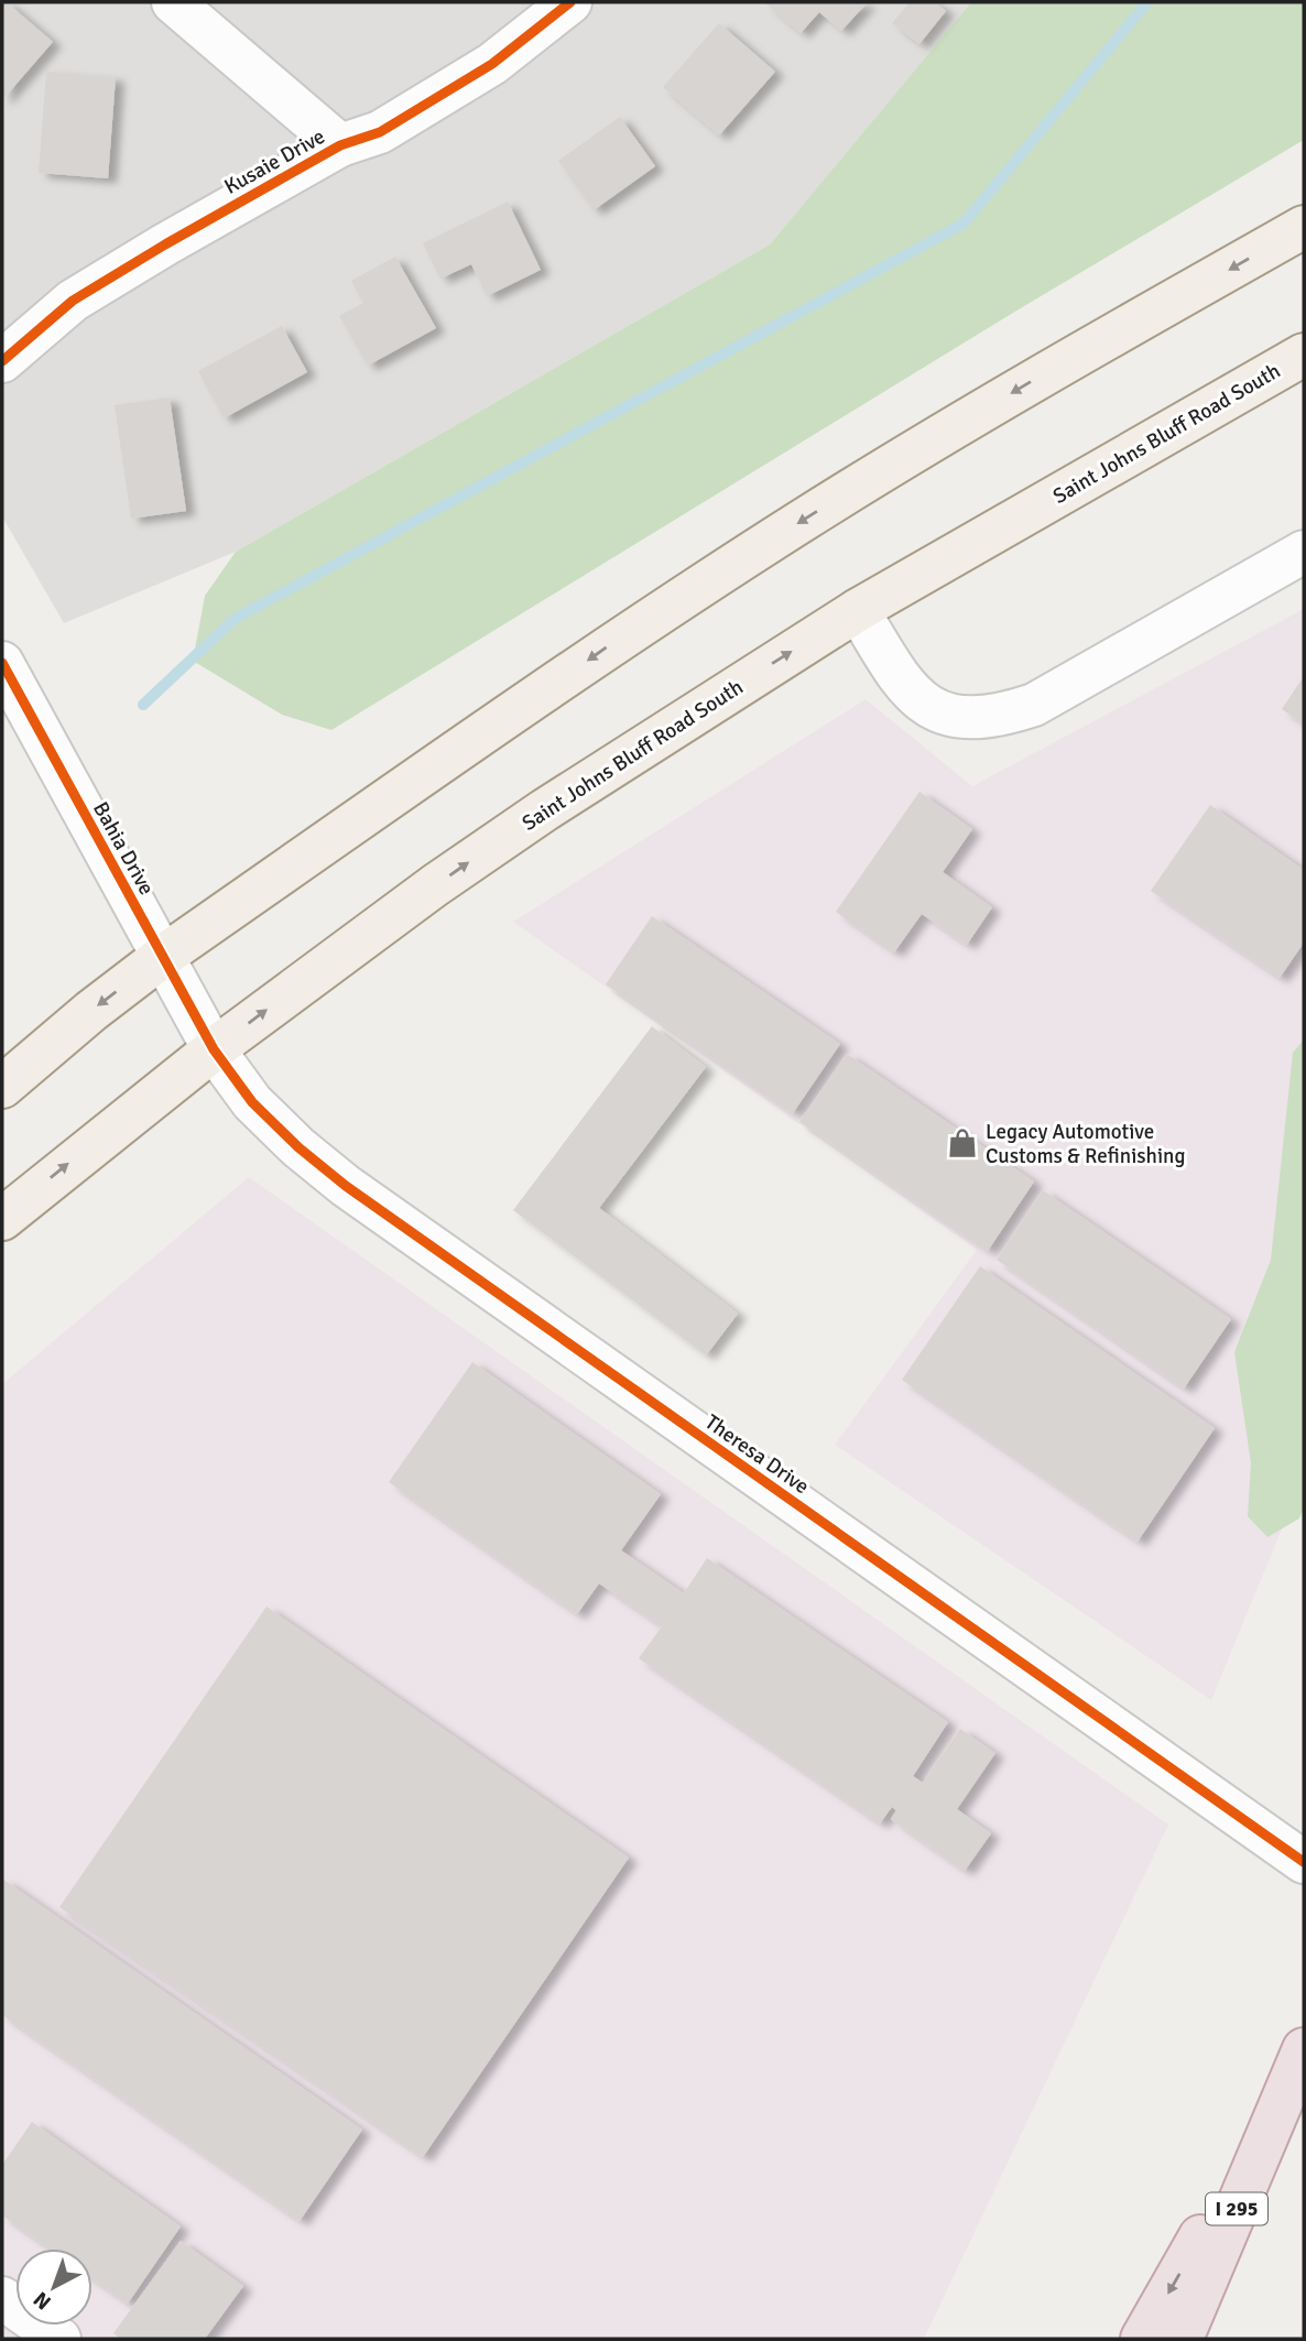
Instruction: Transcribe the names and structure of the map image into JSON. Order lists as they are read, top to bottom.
{
  "streets": {
    "highway": ["I 295"],
    "main road": ["Saint Johns Bluff Road South"],
    "street": ["Kusaie Drive", "Bahia Drive", "Theresa Drive"]
  },
  "crossings": [
    ["Saint Johns Bluff Road South", "Bahia Drive"],
    ["Saint Johns Bluff Road South", "Theresa Drive"],
    ["Bahia Drive", "Theresa Drive"]
  ],
  "places": {
    "shop": ["Legacy Automotive Customs & Refinishing"]
  },
  "north": "bottom left"
}
